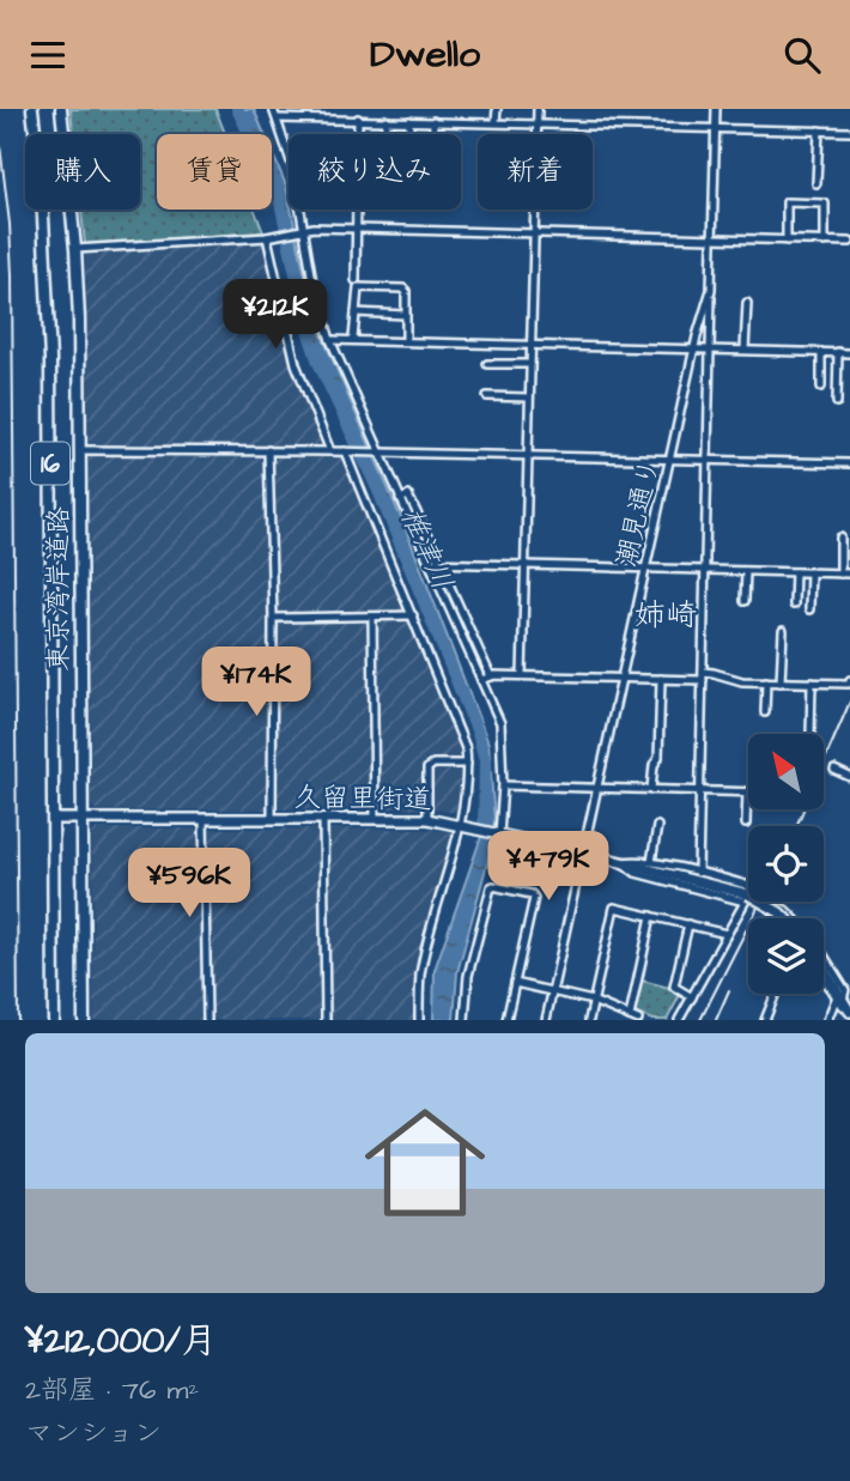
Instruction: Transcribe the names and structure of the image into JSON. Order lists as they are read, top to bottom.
{
  "streets": {
    "highway": ["16", "東京湾岸道路"],
    "main road": ["久留里街道"],
    "street": ["潮見通り"]
  },
  "crossings": [
    ["潮見通り", "久留里街道"],
    ["東京湾岸道路", "久留里街道"]
  ],
  "districts": ["姉崎"],
  "water": ["椎津川"],
  "north": "top left",
  "page": {
    "header": "Dwello",
    "chip": [
      "購入",
      "賃貸",
      "絞り込み",
      "新着"
    ],
    "price": [
      "¥212K",
      "¥174K",
      "¥479K",
      "¥596K"
    ],
    "list": [
      {
        "name": "¥212,000/月",
        "note": "2部屋 · 76 m² · マンション"
      }
    ]
  }
}
